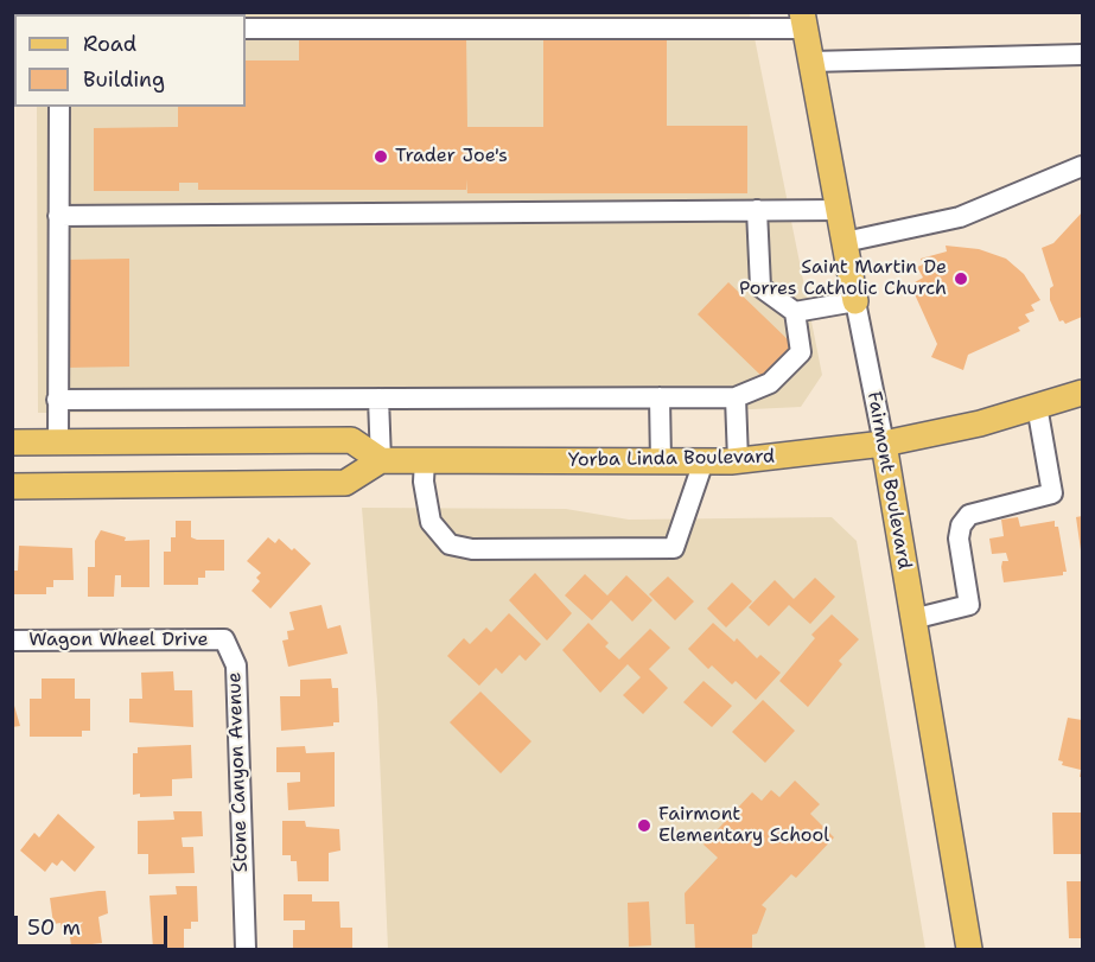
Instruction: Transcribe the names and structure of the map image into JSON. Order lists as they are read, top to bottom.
{
  "streets": {
    "main road": ["Yorba Linda Boulevard", "Fairmont Boulevard"],
    "street": ["Wagon Wheel Drive", "Stone Canyon Avenue"]
  },
  "crossings": [
    ["Yorba Linda Boulevard", "Fairmont Boulevard"],
    ["Wagon Wheel Drive", "Stone Canyon Avenue"]
  ],
  "places": ["Trader Joe's", "Saint Martin De Porres Catholic Church", "Fairmont Elementary School"],
  "legend": ["Road", "Building"],
  "scale_bar": "50 m"
}
